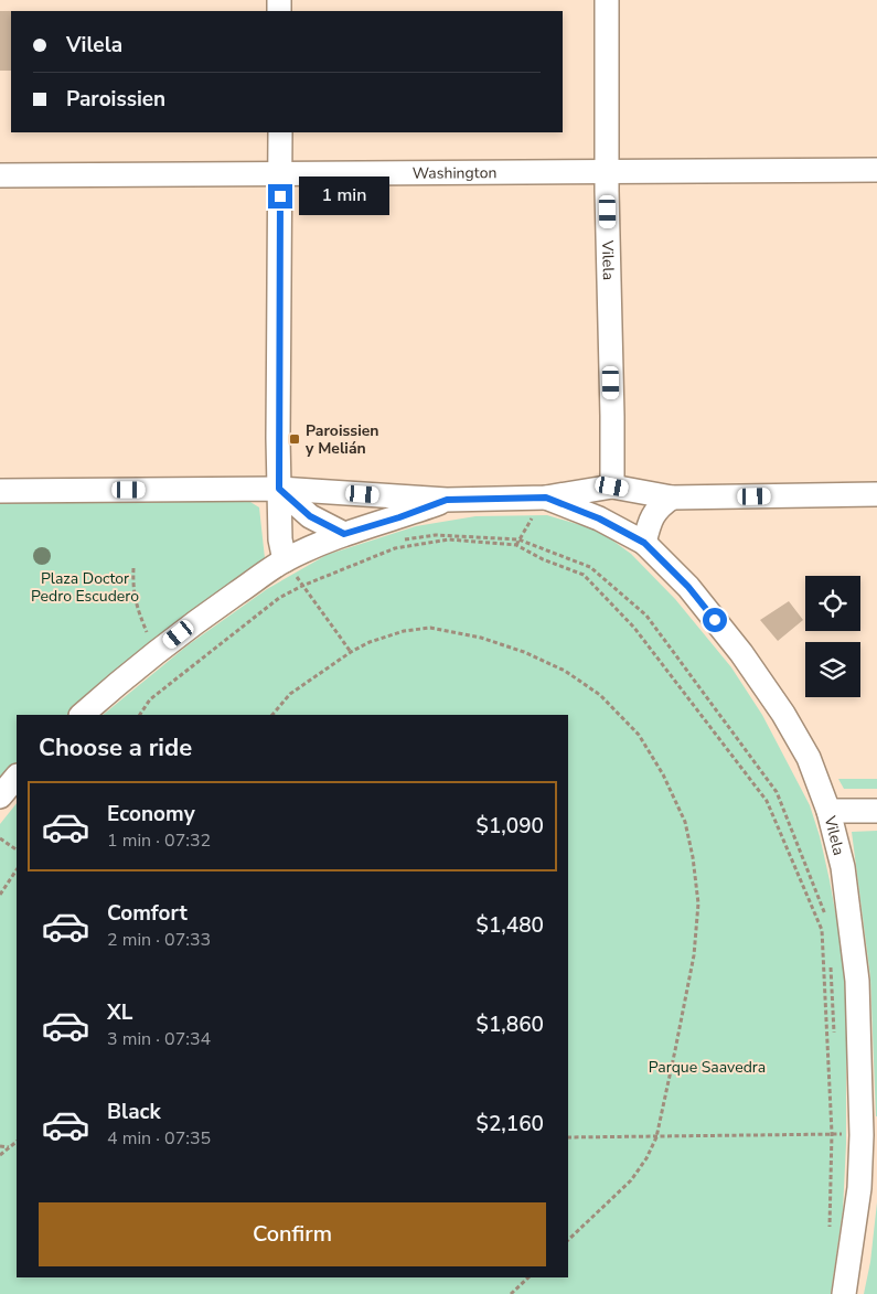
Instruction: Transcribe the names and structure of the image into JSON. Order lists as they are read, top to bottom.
{
  "streets": {
    "street": ["Washington", "Vilela"]
  },
  "crossings": [
    ["Washington", "Vilela"]
  ],
  "parks": ["Plaza Doctor Pedro Escudero", "Parque Saavedra"],
  "places": {
    "transit": ["Paroissien y Melián"]
  },
  "page": {
    "banner": ["Vilela", "Paroissien"],
    "bubble": "1 min",
    "heading": "Choose a ride",
    "list": [
      {
        "name": "Economy",
        "note": "1 min · 07:32",
        "value": "$1,090"
      },
      {
        "name": "Comfort",
        "note": "2 min · 07:33",
        "value": "$1,480"
      },
      {
        "name": "XL",
        "note": "3 min · 07:34",
        "value": "$1,860"
      },
      {
        "name": "Black",
        "note": "4 min · 07:35",
        "value": "$2,160"
      }
    ],
    "buttons": "Confirm"
  }
}
